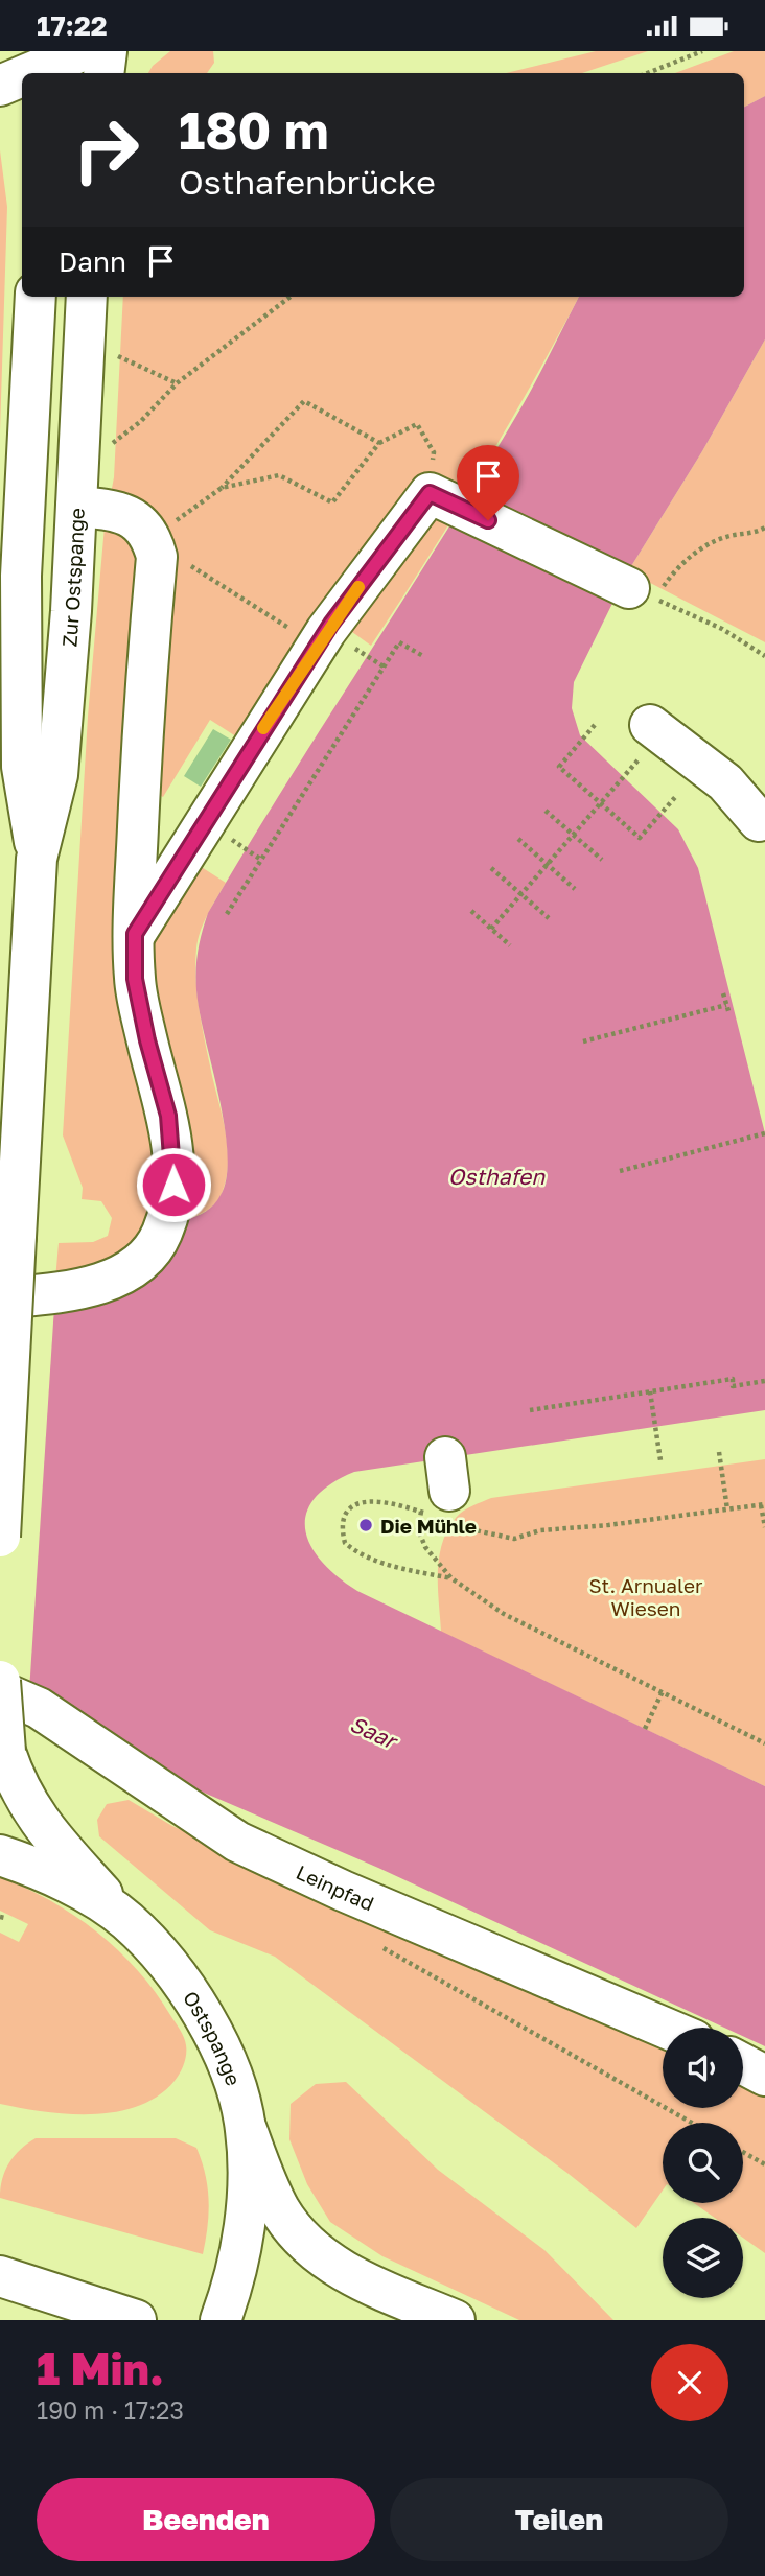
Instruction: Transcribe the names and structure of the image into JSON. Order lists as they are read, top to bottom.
{
  "streets": {
    "main road": ["Zur Ostspange", "Leinpfad", "Ostspange"]
  },
  "water": ["Osthafen", "Saar"],
  "parks": ["St. Arnualer Wiesen"],
  "places": ["Die Mühle"],
  "page": {
    "status": "17:22",
    "turn": ["180 m", "Osthafenbrücke"],
    "then": "Dann",
    "heading": ["1 Min.", "190 m · 17:23"],
    "buttons": ["Beenden", "Teilen"]
  }
}
